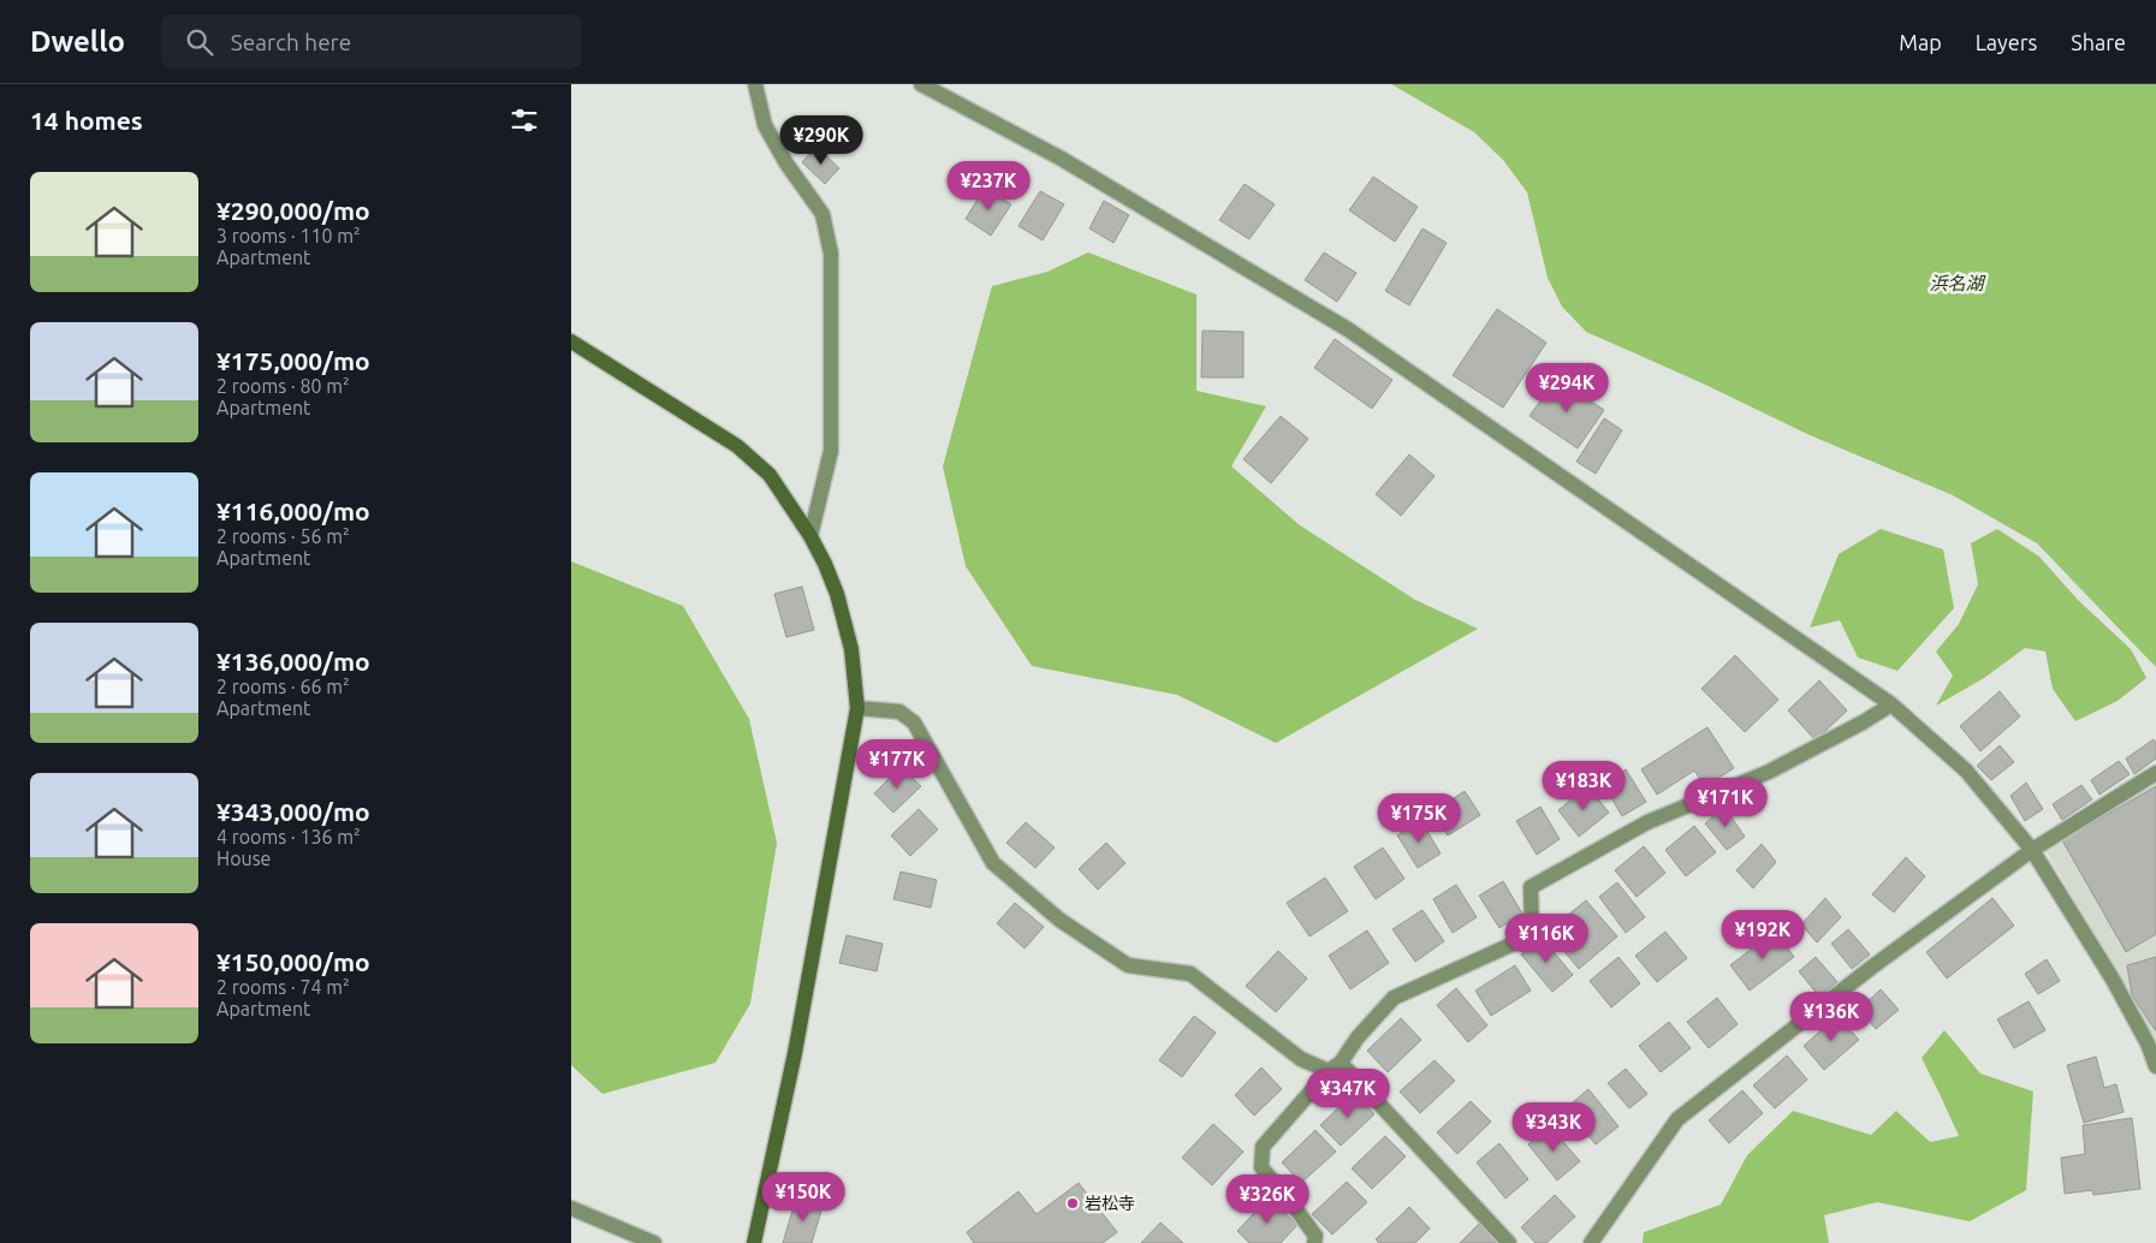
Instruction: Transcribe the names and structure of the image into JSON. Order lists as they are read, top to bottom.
{
  "water": ["浜名湖"],
  "places": ["岩松寺"],
  "page": {
    "header": "Dwello",
    "search": "Search here",
    "nav": ["Map", "Layers", "Share"],
    "heading": "14 homes",
    "price": [
      "¥290K",
      "¥237K",
      "¥294K",
      "¥177K",
      "¥183K",
      "¥171K",
      "¥175K",
      "¥192K",
      "¥116K",
      "¥136K",
      "¥347K",
      "¥343K",
      "¥150K",
      "¥326K"
    ],
    "list": [
      {
        "name": "¥290,000/mo",
        "note": "3 rooms · 110 m² · Apartment"
      },
      {
        "name": "¥175,000/mo",
        "note": "2 rooms · 80 m² · Apartment"
      },
      {
        "name": "¥116,000/mo",
        "note": "2 rooms · 56 m² · Apartment"
      },
      {
        "name": "¥136,000/mo",
        "note": "2 rooms · 66 m² · Apartment"
      },
      {
        "name": "¥343,000/mo",
        "note": "4 rooms · 136 m² · House"
      },
      {
        "name": "¥150,000/mo",
        "note": "2 rooms · 74 m² · Apartment"
      }
    ]
  }
}
